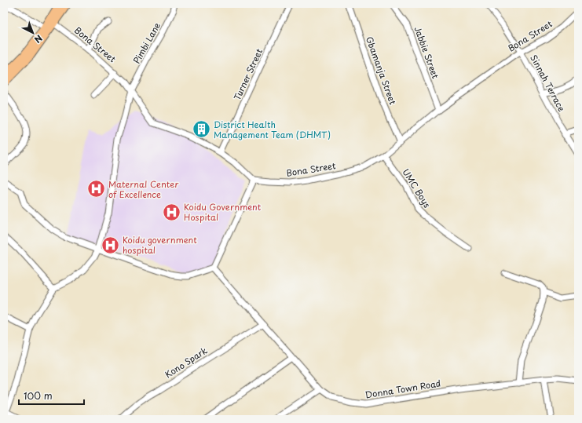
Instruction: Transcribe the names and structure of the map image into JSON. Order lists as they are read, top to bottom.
{
  "streets": {
    "street": [
      "Bona Street",
      "Pimbi Lane",
      "Jabbie Street",
      "Gbamanja Street",
      "Turner Street",
      "Sinnah Terrace",
      "UMC Boys",
      "Kono Spark",
      "Donna Town Road"
    ]
  },
  "crossings": [
    ["Bona Street", "Pimbi Lane"],
    ["Bona Street", "Jabbie Street"],
    ["Bona Street", "Gbamanja Street"],
    ["Bona Street", "Turner Street"],
    ["Bona Street", "Sinnah Terrace"],
    ["Bona Street", "UMC Boys"],
    ["Kono Spark", "Donna Town Road"]
  ],
  "places": {
    "building": ["District Health Management Team (DHMT)"],
    "hospital": ["Maternal Center of Excellence", "Koidu Government Hospital", "Koidu government hospital"]
  },
  "scale_bar": "100 m",
  "north": "bottom right"
}
